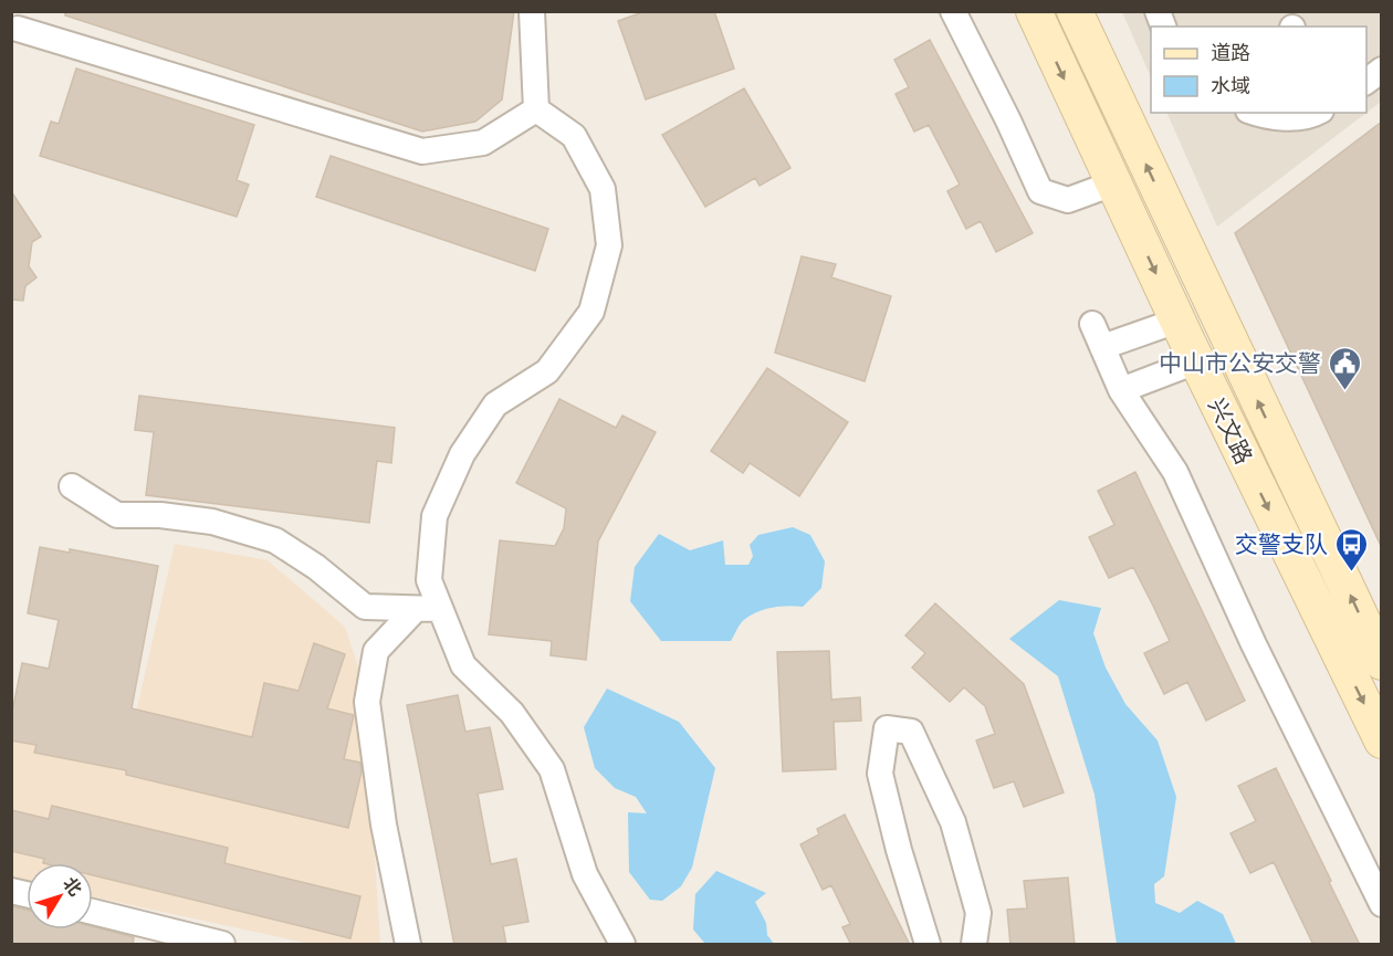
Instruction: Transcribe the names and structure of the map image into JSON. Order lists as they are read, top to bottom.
{
  "streets": {
    "main road": ["兴文路"]
  },
  "places": {
    "public building": ["中山市公安交警"],
    "bus stop": ["交警支队"]
  },
  "legend": ["道路", "水域"],
  "north": "top right"
}
